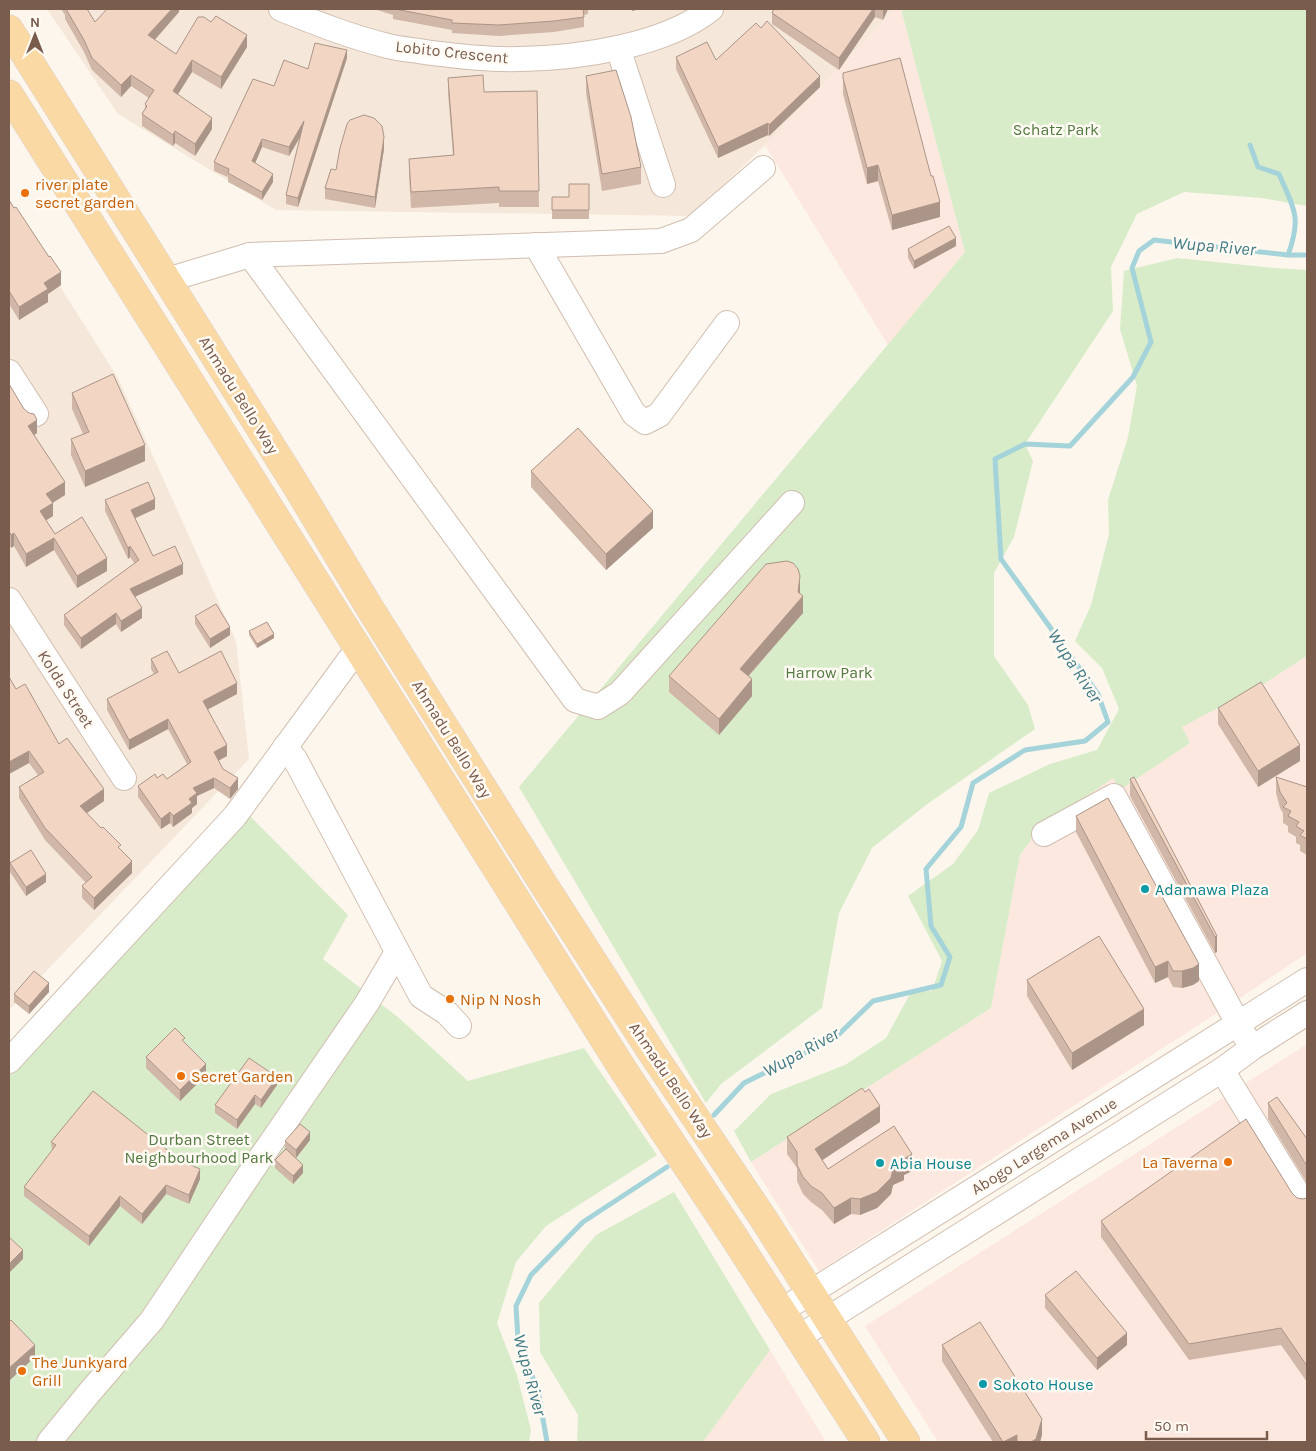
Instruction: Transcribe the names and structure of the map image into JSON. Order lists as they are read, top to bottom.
{
  "streets": {
    "main road": ["Ahmadu Bello Way"],
    "street": ["Lobito Crescent", "Kolda Street", "Abogo Largema Avenue"]
  },
  "crossings": [
    ["Ahmadu Bello Way", "Abogo Largema Avenue"]
  ],
  "water": ["Wupa River"],
  "parks": ["Schatz Park", "Harrow Park", "Durban Street Neighbourhood Park"],
  "places": [
    "river plate secret garden",
    "Adamawa Plaza",
    "Nip N Nosh",
    "Secret Garden",
    "La Taverna",
    "Abia House",
    "The Junkyard Grill",
    "Sokoto House"
  ],
  "scale_bar": "50 m",
  "north": "top"
}
